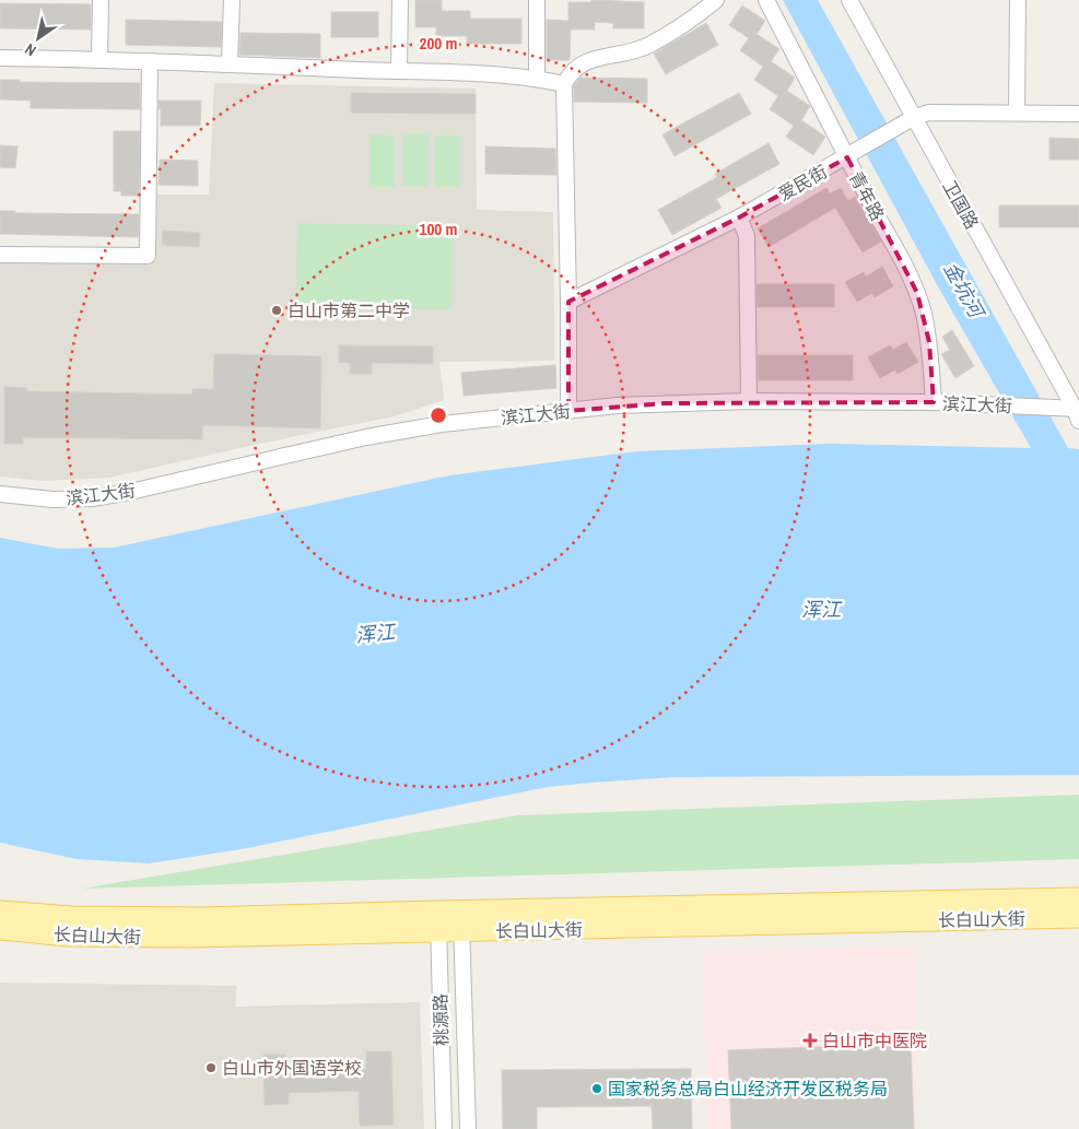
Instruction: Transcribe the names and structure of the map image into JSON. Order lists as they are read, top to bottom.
{
  "streets": {
    "main road": ["长白山大街"],
    "street": [
      "爱民街",
      "青年路",
      "卫国路",
      "滨江大街",
      "桃源路"
    ]
  },
  "crossings": [
    ["爱民街", "青年路"],
    ["爱民街", "卫国路"],
    ["青年路", "滨江大街"],
    ["卫国路", "滨江大街"],
    ["长白山大街", "桃源路"]
  ],
  "water": ["金坑河", "浑江"],
  "places": {
    "other": ["白山市第二中学", "白山市外国语学校", "国家税务总局白山经济开发区税务局"],
    "health": ["白山市中医院"]
  },
  "north": "bottom left",
  "rings": ["200 m", "100 m"]
}
